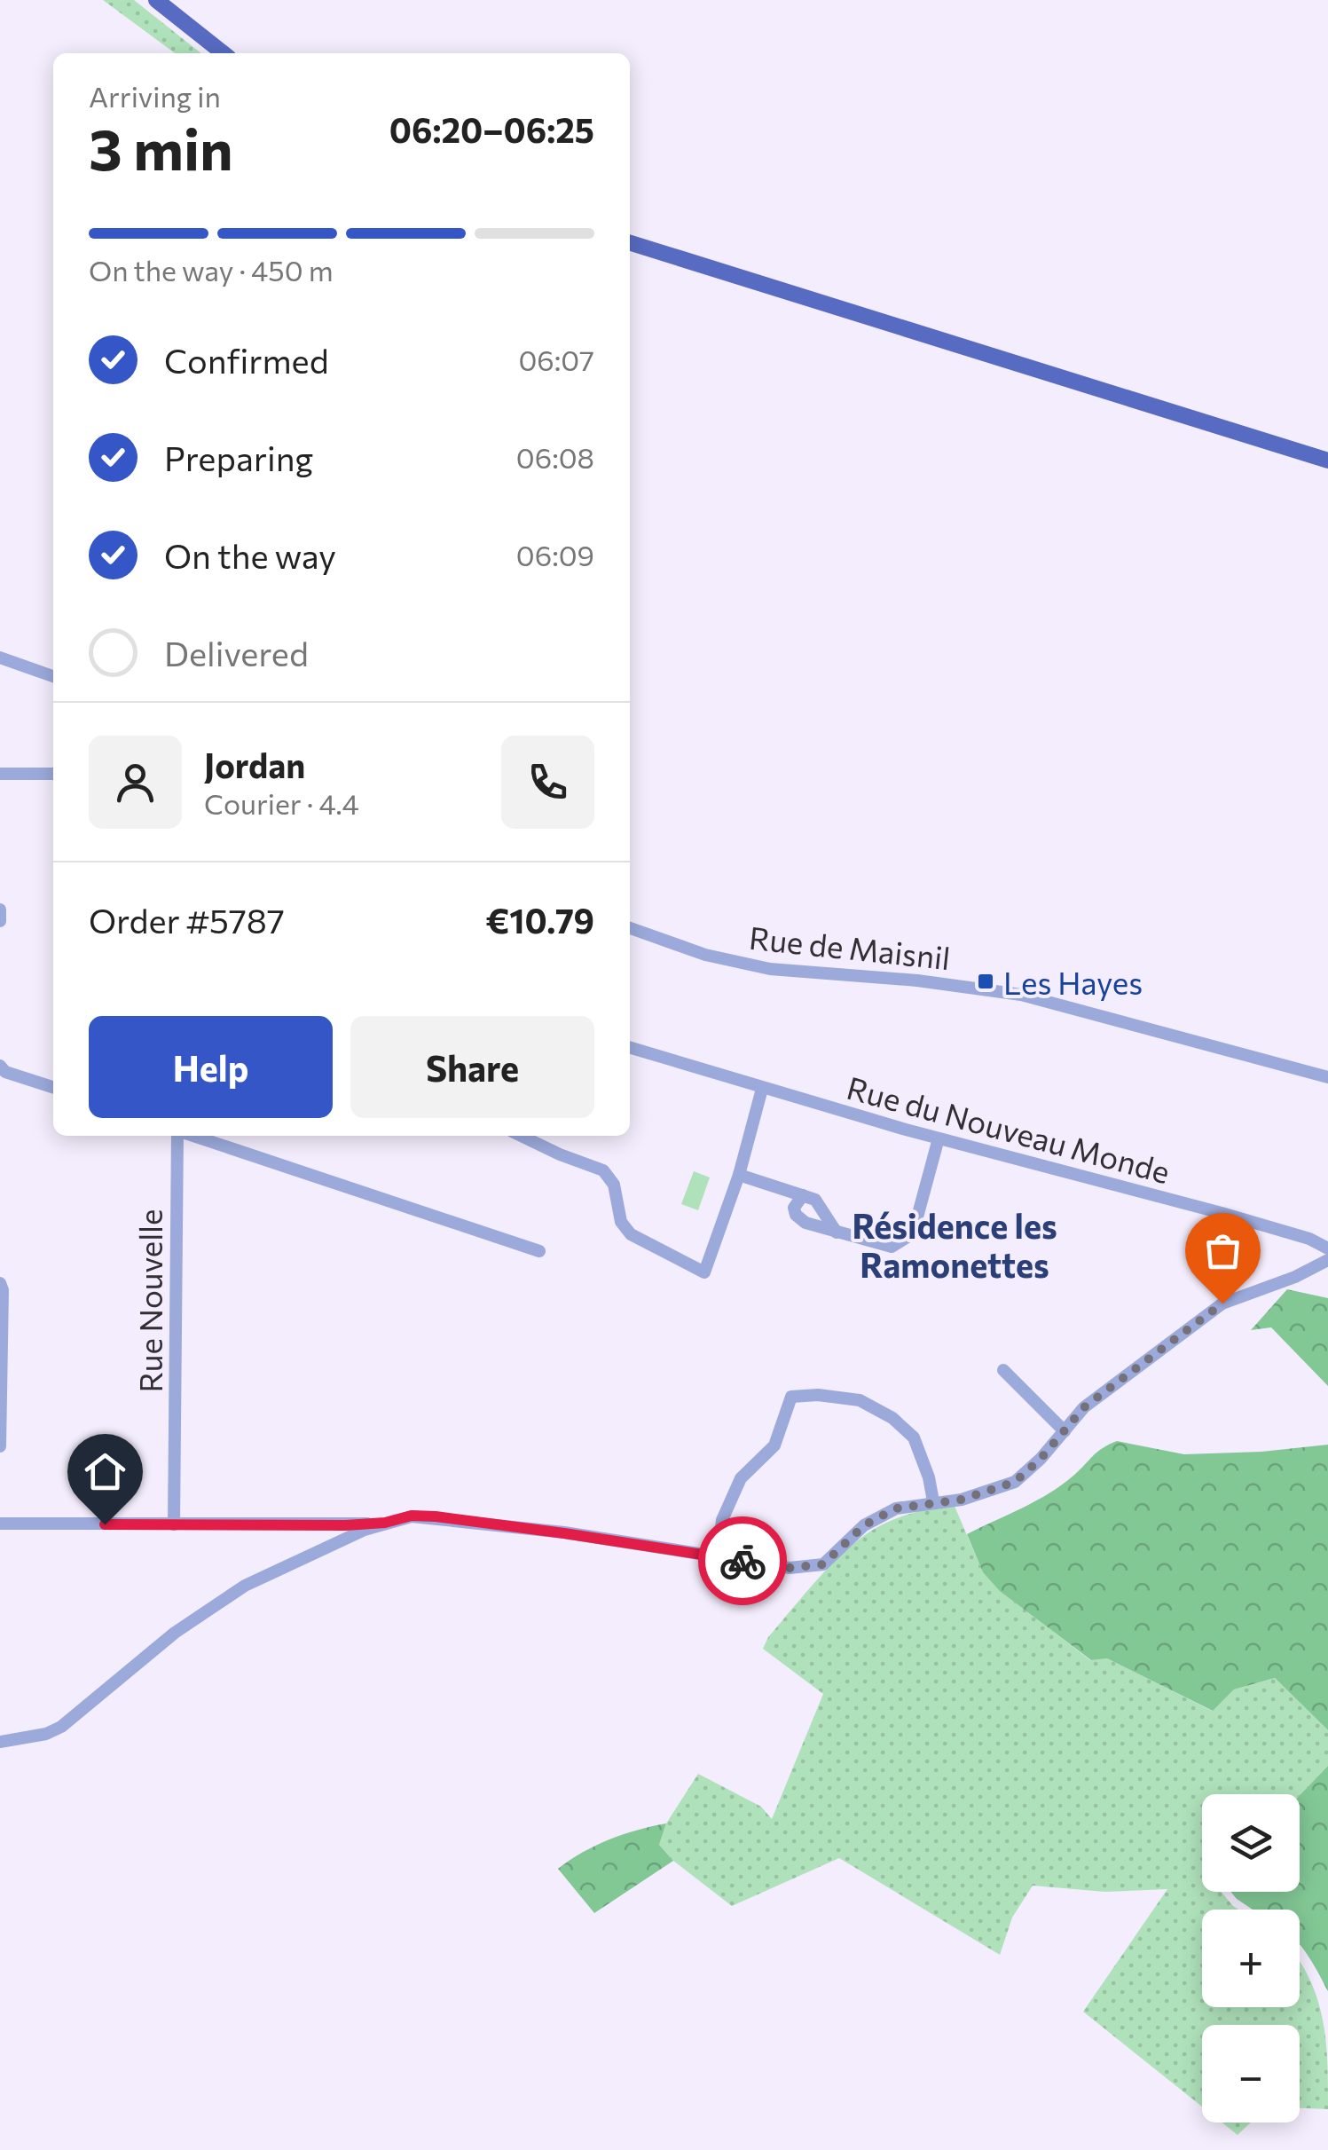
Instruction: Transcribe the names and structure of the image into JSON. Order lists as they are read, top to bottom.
{
  "streets": {
    "street": ["Rue de Maisnil", "Rue du Nouveau Monde", "Rue Nouvelle"]
  },
  "districts": ["Résidence les Ramonettes"],
  "places": {
    "transit": ["Les Hayes"]
  },
  "page": {
    "heading": ["3 min", "Arriving in", "06:20–06:25"],
    "panel": [
      "Jordan",
      "Courier · 4.4",
      "Order #5787",
      "€10.79"
    ],
    "bar": "On the way · 450 m",
    "list": [
      ["Confirmed", "06:07"],
      ["Preparing", "06:08"],
      ["On the way", "06:09"],
      "Delivered"
    ],
    "buttons": ["Help", "Share"],
    "map_buttons": ["+", "−"]
  }
}
